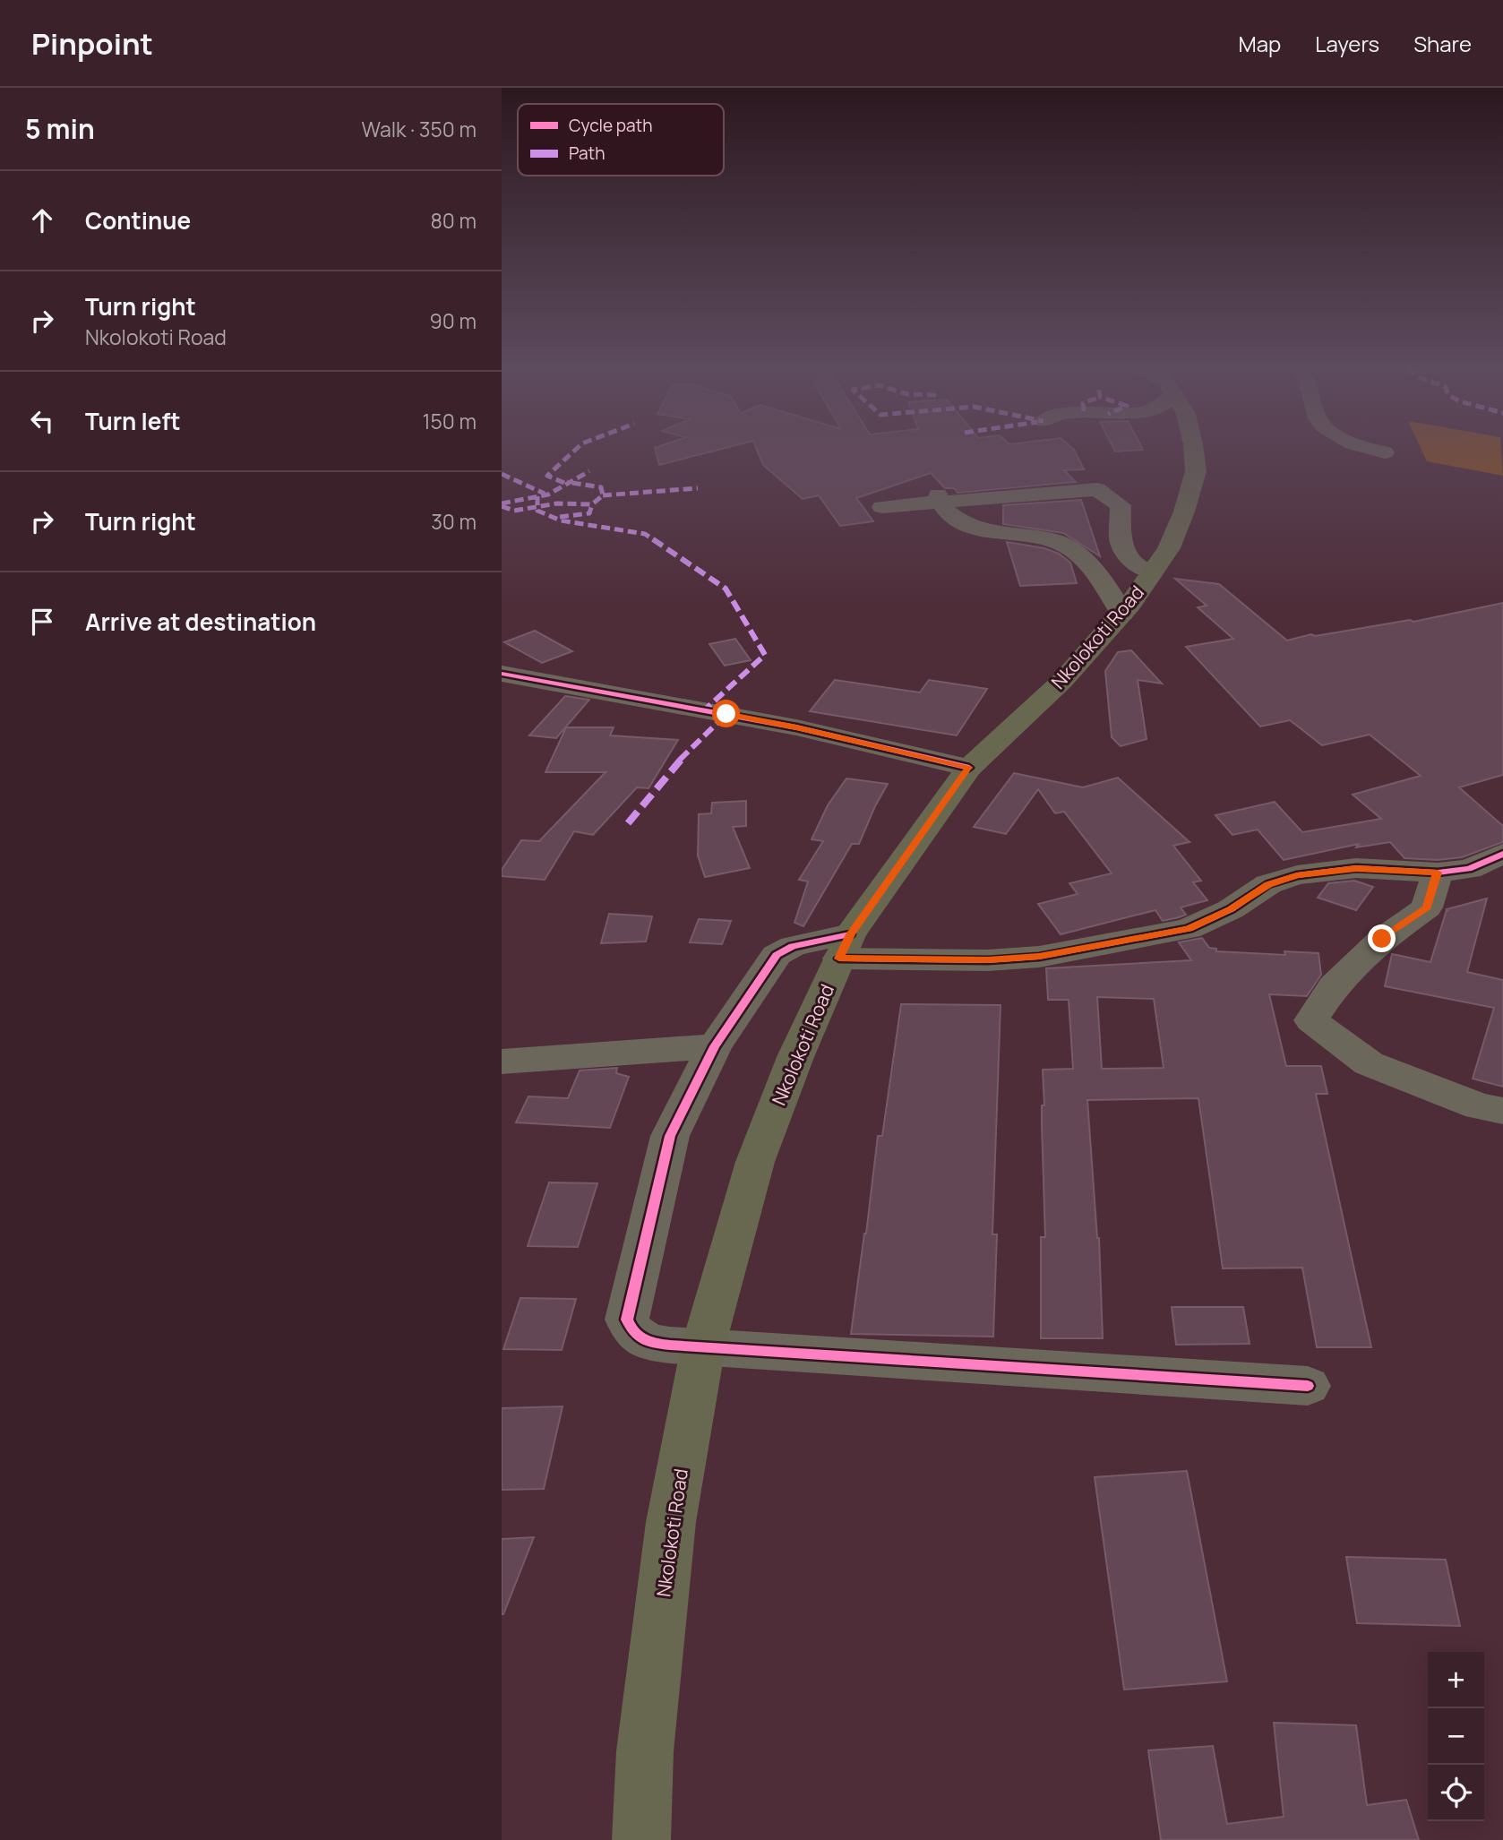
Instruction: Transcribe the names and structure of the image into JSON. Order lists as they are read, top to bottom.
{
  "streets": {
    "main road": ["Nkolokoti Road"]
  },
  "legend": ["Cycle path", "Path"],
  "page": {
    "header": "Pinpoint",
    "nav": ["Map", "Layers", "Share"],
    "heading": ["5 min", "Walk · 350 m"],
    "list": [
      ["Continue", "80 m"],
      ["Turn right", "Nkolokoti Road", "90 m"],
      ["Turn left", "150 m"],
      ["Turn right", "30 m"],
      "Arrive at destination"
    ],
    "map_buttons": ["+", "−"]
  }
}
